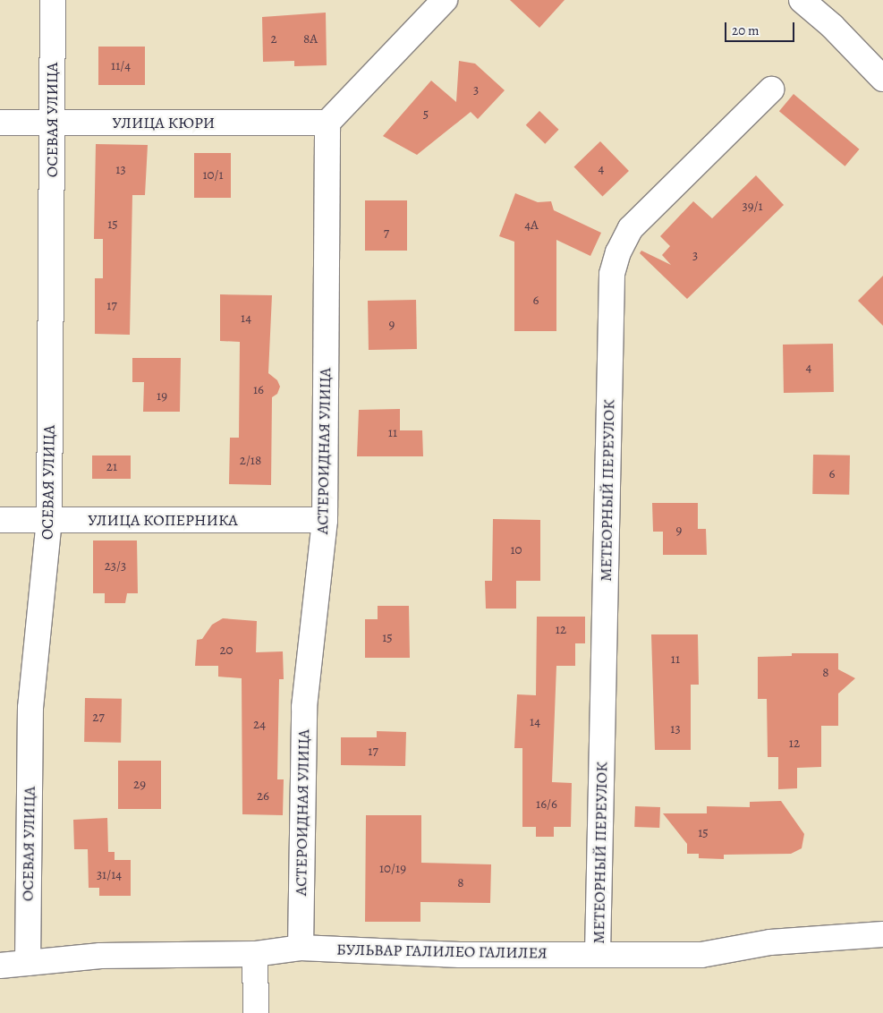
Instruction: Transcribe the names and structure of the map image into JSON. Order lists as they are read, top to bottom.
{
  "streets": {
    "street": [
      "ОСЕВАЯ УЛИЦА",
      "УЛИЦА КЮРИ",
      "АСТЕРОИДНАЯ УЛИЦА",
      "МЕТЕОРНЫЙ ПЕРЕУЛОК",
      "УЛИЦА КОПЕРНИКА",
      "БУЛЬВАР ГАЛИЛЕО ГАЛИЛЕЯ"
    ]
  },
  "crossings": [
    ["ОСЕВАЯ УЛИЦА", "УЛИЦА КЮРИ"],
    ["ОСЕВАЯ УЛИЦА", "УЛИЦА КОПЕРНИКА"],
    ["ОСЕВАЯ УЛИЦА", "БУЛЬВАР ГАЛИЛЕО ГАЛИЛЕЯ"],
    ["УЛИЦА КЮРИ", "АСТЕРОИДНАЯ УЛИЦА"],
    ["АСТЕРОИДНАЯ УЛИЦА", "УЛИЦА КОПЕРНИКА"],
    ["АСТЕРОИДНАЯ УЛИЦА", "БУЛЬВАР ГАЛИЛЕО ГАЛИЛЕЯ"],
    ["МЕТЕОРНЫЙ ПЕРЕУЛОК", "БУЛЬВАР ГАЛИЛЕО ГАЛИЛЕЯ"]
  ],
  "house_numbers": [
    "2",
    "8А",
    "11/4",
    "3",
    "5",
    "4",
    "13",
    "10/1",
    "39/1",
    "15",
    "4А",
    "7",
    "3",
    "6",
    "17",
    "14",
    "9",
    "4",
    "16",
    "19",
    "11",
    "2/18",
    "21",
    "6",
    "9",
    "10",
    "23/3",
    "12",
    "15",
    "20",
    "11",
    "8",
    "27",
    "14",
    "24",
    "13",
    "12",
    "17",
    "29",
    "26",
    "16/6",
    "15",
    "10/19",
    "31/14",
    "8"
  ],
  "scale_bar": "20 m"
}
